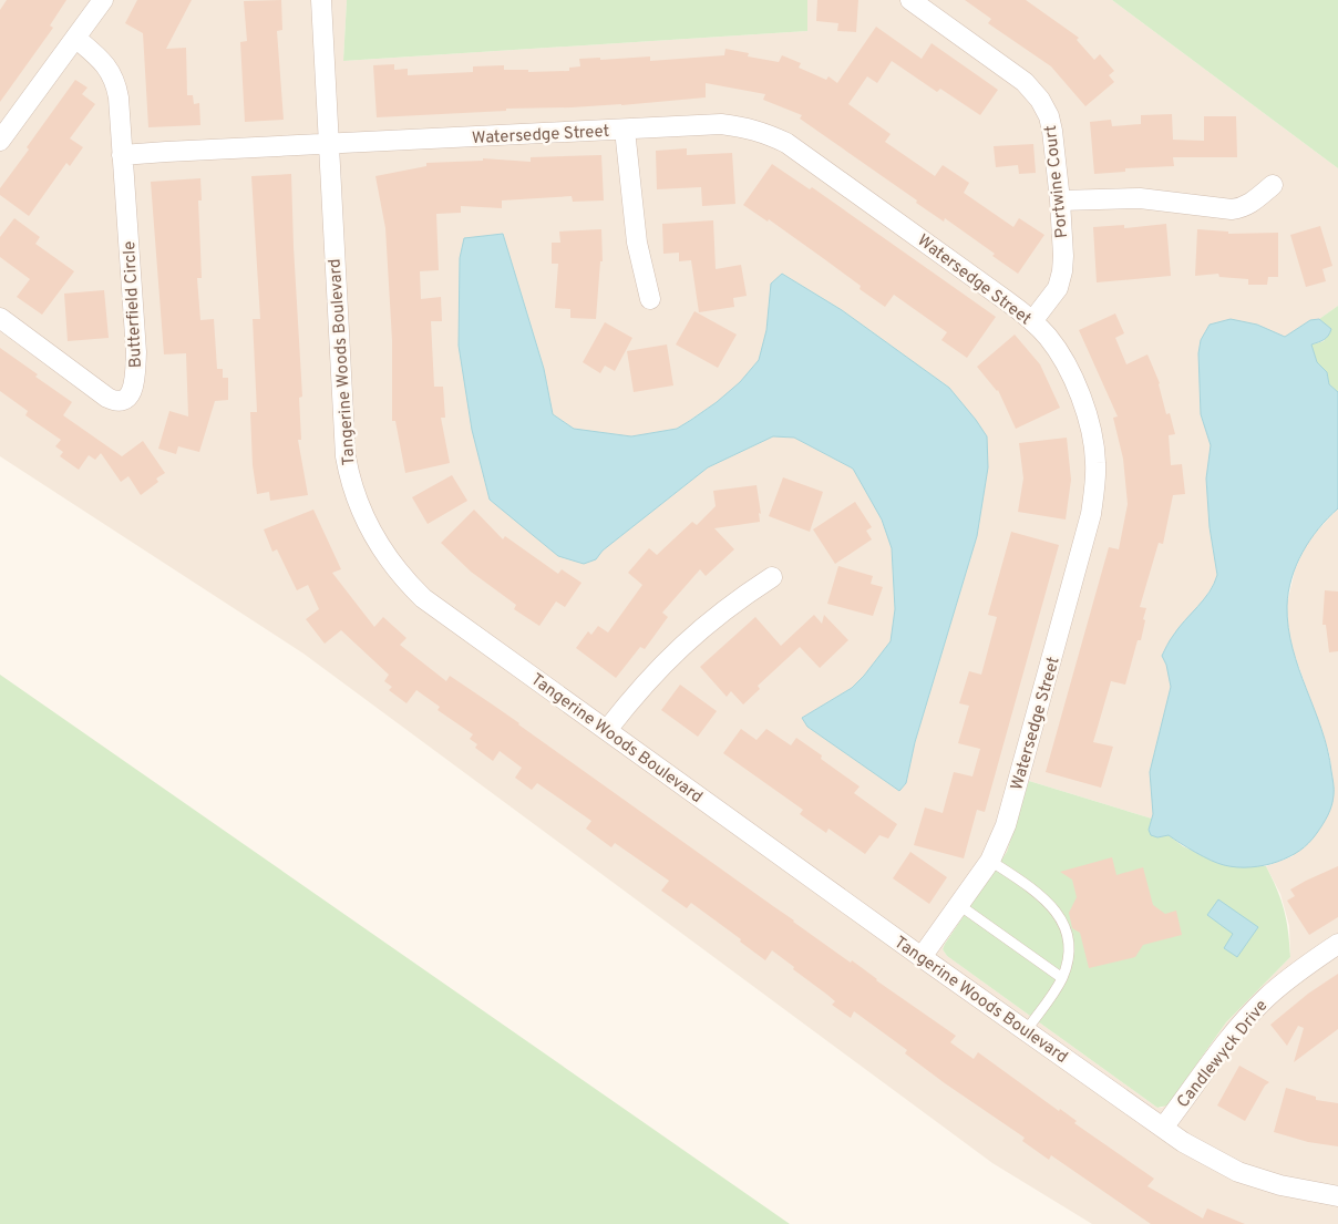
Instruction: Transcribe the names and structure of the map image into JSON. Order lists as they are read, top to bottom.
{
  "streets": {
    "street": [
      "Watersedge Street",
      "Portwine Court",
      "Butterfield Circle",
      "Tangerine Woods Boulevard",
      "Candlewyck Drive"
    ]
  },
  "crossings": [
    ["Watersedge Street", "Portwine Court"],
    ["Watersedge Street", "Tangerine Woods Boulevard"],
    ["Tangerine Woods Boulevard", "Candlewyck Drive"]
  ]
}
